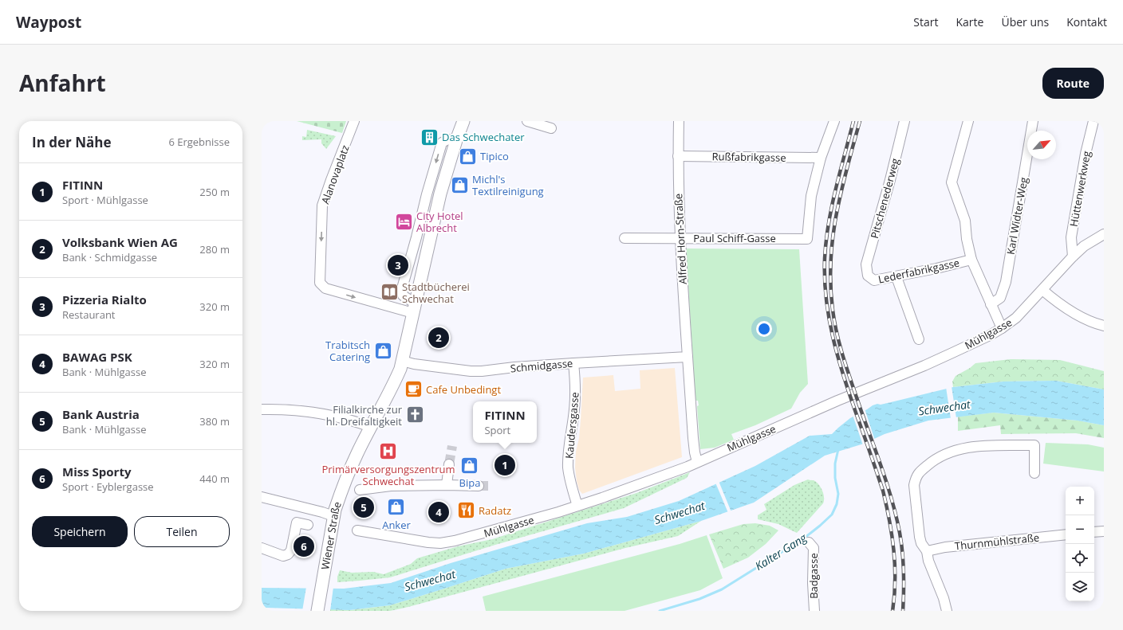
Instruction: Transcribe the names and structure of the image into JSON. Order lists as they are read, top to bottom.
{
  "streets": {
    "main road": ["Wiener Straße"],
    "street": [
      "Rußfabrikgasse",
      "Alanovaplatz",
      "Hüttenwerkweg",
      "Pitschenederweg",
      "Karl Widter-Weg",
      "Paul Schiff-Gasse",
      "Alfred Horn-Straße",
      "Lederfabrikgasse",
      "Mühlgasse",
      "Schmidgasse",
      "Kaudersgasse",
      "Thurnmühlstraße",
      "Badgasse"
    ]
  },
  "crossings": [
    ["Rußfabrikgasse", "Paul Schiff-Gasse"],
    ["Rußfabrikgasse", "Alfred Horn-Straße"],
    ["Alanovaplatz", "Wiener Straße"],
    ["Hüttenwerkweg", "Mühlgasse"],
    ["Pitschenederweg", "Lederfabrikgasse"],
    ["Paul Schiff-Gasse", "Alfred Horn-Straße"],
    ["Alfred Horn-Straße", "Mühlgasse"],
    ["Alfred Horn-Straße", "Schmidgasse"],
    ["Mühlgasse", "Kaudersgasse"],
    ["Schmidgasse", "Kaudersgasse"],
    ["Schmidgasse", "Wiener Straße"]
  ],
  "water": ["Schwechat", "Kalter Gang"],
  "places": {
    "building": ["Das Schwechater"],
    "shop": [
      "Tipico",
      "Michl's Textilreinigung",
      "Trabitsch Catering",
      "Bipa",
      "Anker"
    ],
    "hotel": ["City Hotel Albrecht"],
    "library": ["Stadtbücherei Schwechat"],
    "cafe": ["Cafe Unbedingt"],
    "church": ["Filialkirche zur hl. Dreifaltigkeit"],
    "hospital": ["Primärversorgungszentrum Schwechat"],
    "restaurant": ["Radatz"]
  },
  "north": "top right",
  "page": {
    "header": "Waypost",
    "nav": [
      "Start",
      "Karte",
      "Über uns",
      "Kontakt"
    ],
    "title": "Anfahrt",
    "buttons": [
      "Route",
      ["Speichern", "Teilen"]
    ],
    "heading": ["In der Nähe", "6 Ergebnisse"],
    "list": [
      {
        "mark": "1",
        "name": "FITINN",
        "note": "Sport · Mühlgasse",
        "value": "250 m"
      },
      {
        "mark": "2",
        "name": "Volksbank Wien AG",
        "note": "Bank · Schmidgasse",
        "value": "280 m"
      },
      {
        "mark": "3",
        "name": "Pizzeria Rialto",
        "note": "Restaurant",
        "value": "320 m"
      },
      {
        "mark": "4",
        "name": "BAWAG PSK",
        "note": "Bank · Mühlgasse",
        "value": "320 m"
      },
      {
        "mark": "5",
        "name": "Bank Austria",
        "note": "Bank · Mühlgasse",
        "value": "380 m"
      },
      {
        "mark": "6",
        "name": "Miss Sporty",
        "note": "Sport · Eyblergasse",
        "value": "440 m"
      }
    ],
    "pins": [
      "3",
      "2",
      "1",
      "5",
      "4",
      "6"
    ],
    "popup": ["FITINN", "Sport"],
    "map_buttons": ["+", "−"]
  }
}
